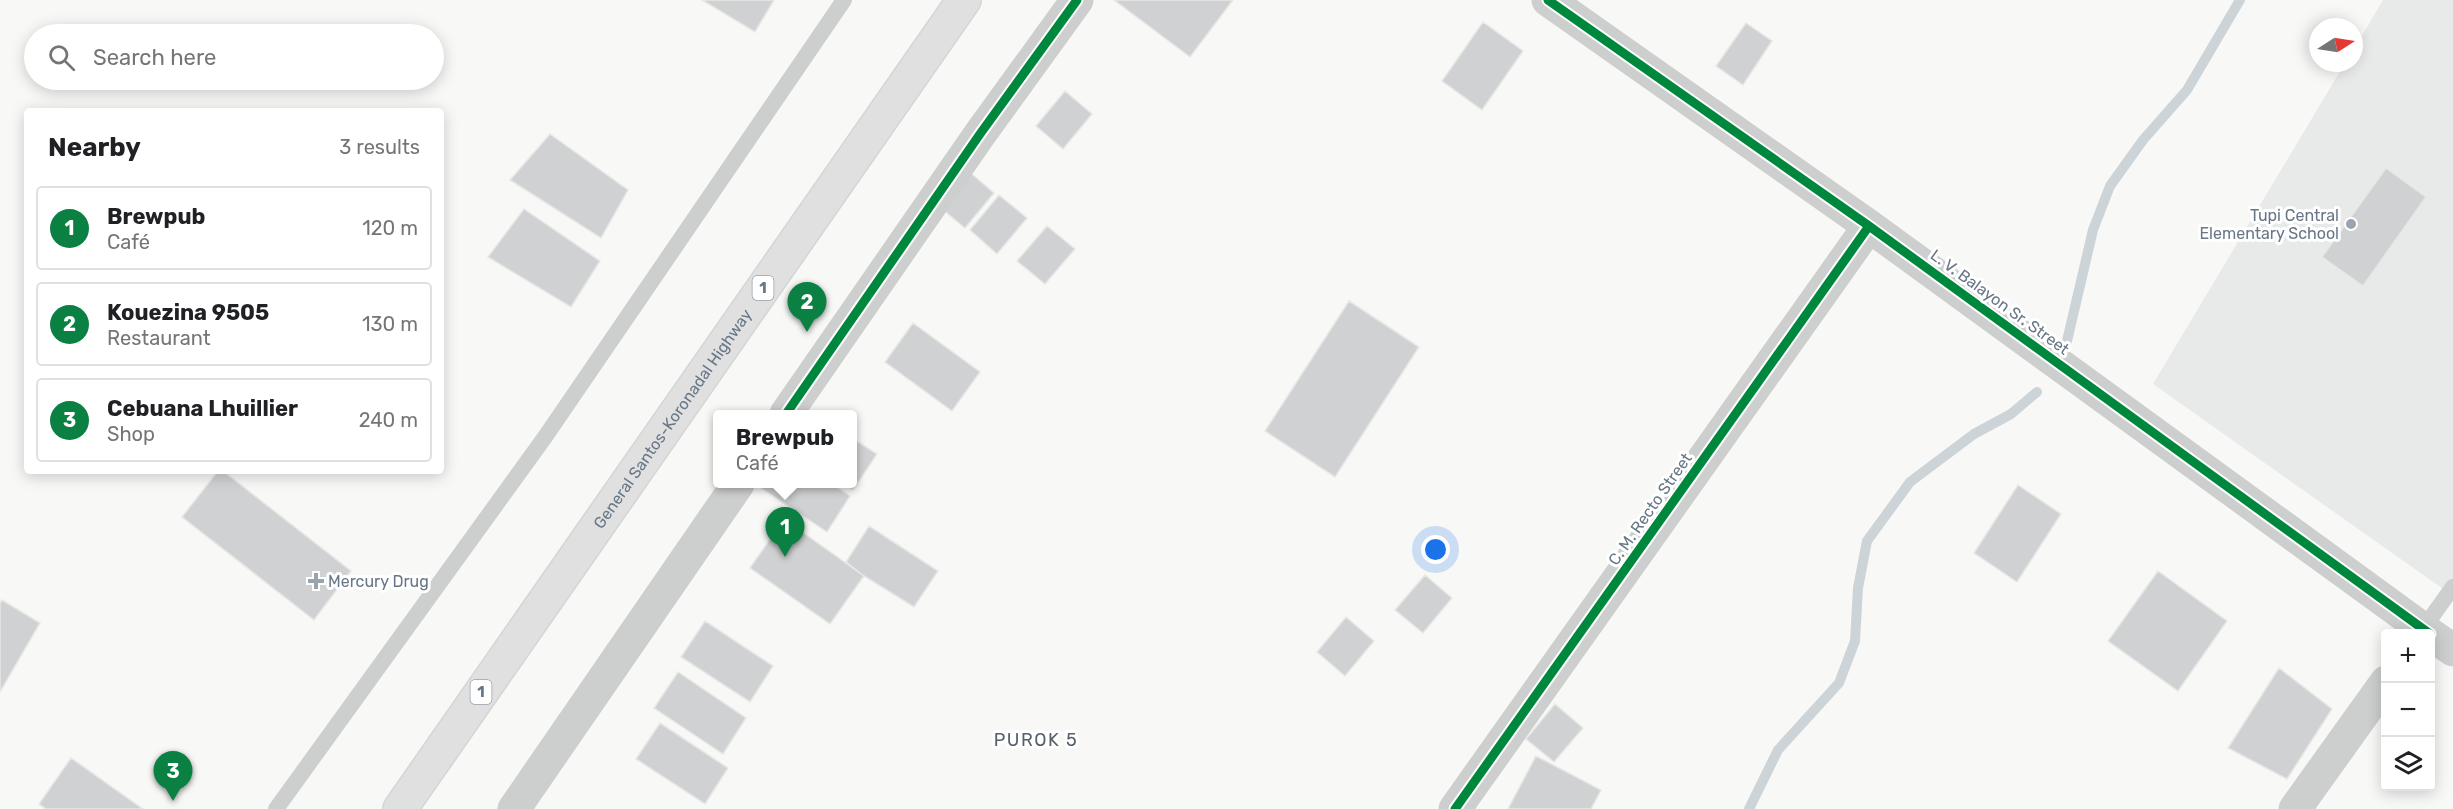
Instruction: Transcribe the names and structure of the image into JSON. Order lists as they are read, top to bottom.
{
  "streets": {
    "highway": ["1", "General Santos-Koronadal Highway"],
    "street": ["L. V. Balayon Sr. Street", "C. M. Recto Street"]
  },
  "crossings": [
    ["L. V. Balayon Sr. Street", "C. M. Recto Street"]
  ],
  "districts": ["PUROK 5"],
  "places": {
    "other": ["Tupi Central Elementary School"],
    "health": ["Mercury Drug"]
  },
  "north": "right",
  "page": {
    "search": "Search here",
    "heading": ["Nearby", "3 results"],
    "list": [
      {
        "mark": "1",
        "name": "Brewpub",
        "note": "Café",
        "value": "120 m"
      },
      {
        "mark": "2",
        "name": "Kouezina 9505",
        "note": "Restaurant",
        "value": "130 m"
      },
      {
        "mark": "3",
        "name": "Cebuana Lhuillier",
        "note": "Shop",
        "value": "240 m"
      }
    ],
    "pins": ["2", "1", "3"],
    "popup": ["Brewpub", "Café"],
    "map_buttons": ["+", "−"]
  }
}
